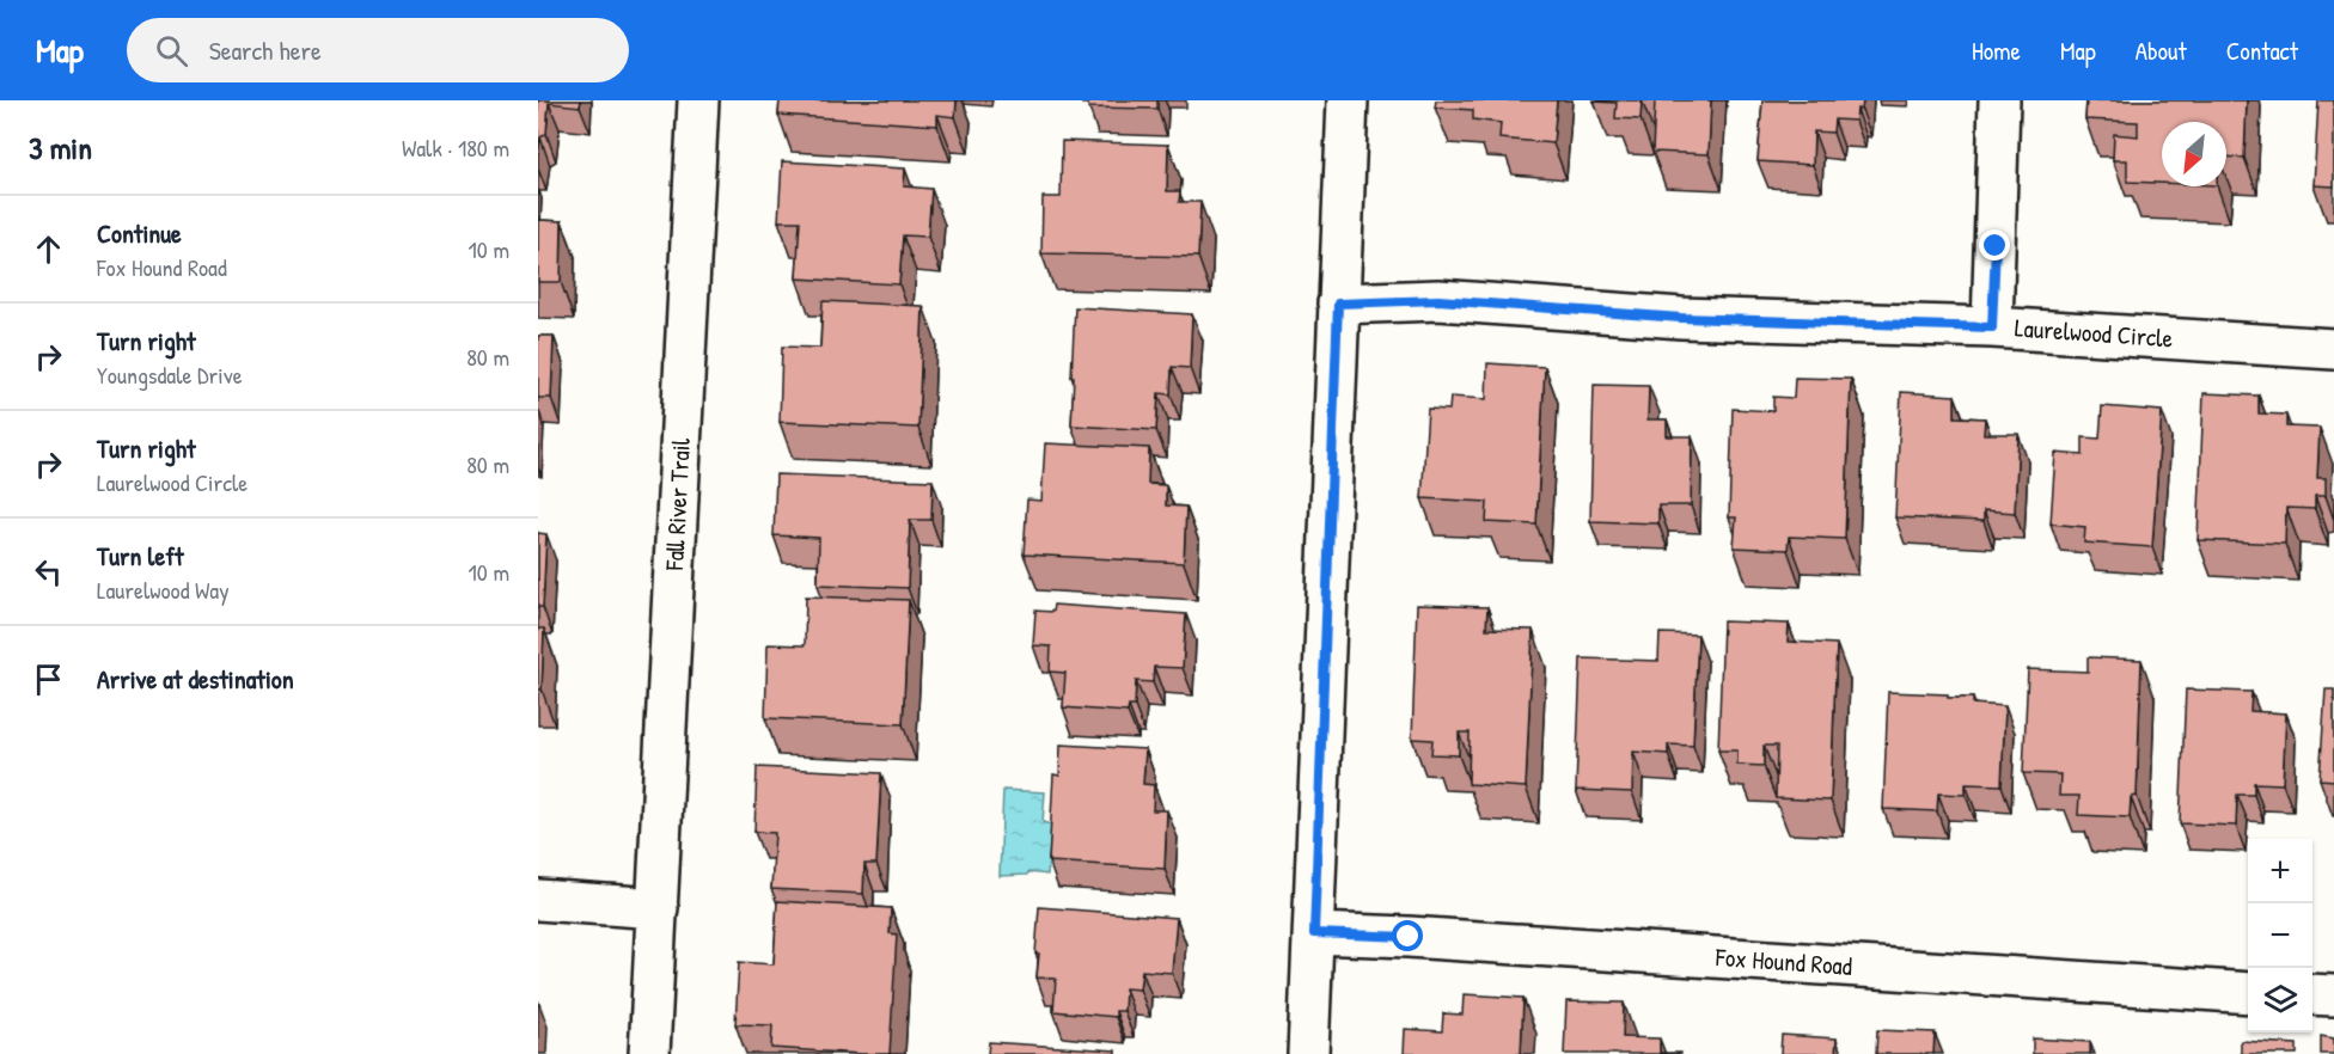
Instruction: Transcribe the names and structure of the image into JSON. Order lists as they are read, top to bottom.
{
  "streets": {
    "street": ["Laurelwood Circle", "Fall River Trail", "Fox Hound Road"]
  },
  "north": "bottom left",
  "page": {
    "header": "Map",
    "search": "Search here",
    "nav": [
      "Home",
      "Map",
      "About",
      "Contact"
    ],
    "heading": ["3 min", "Walk · 180 m"],
    "list": [
      ["Continue", "Fox Hound Road", "10 m"],
      ["Turn right", "Youngsdale Drive", "80 m"],
      ["Turn right", "Laurelwood Circle", "80 m"],
      ["Turn left", "Laurelwood Way", "10 m"],
      "Arrive at destination"
    ],
    "map_buttons": ["+", "−"]
  }
}
